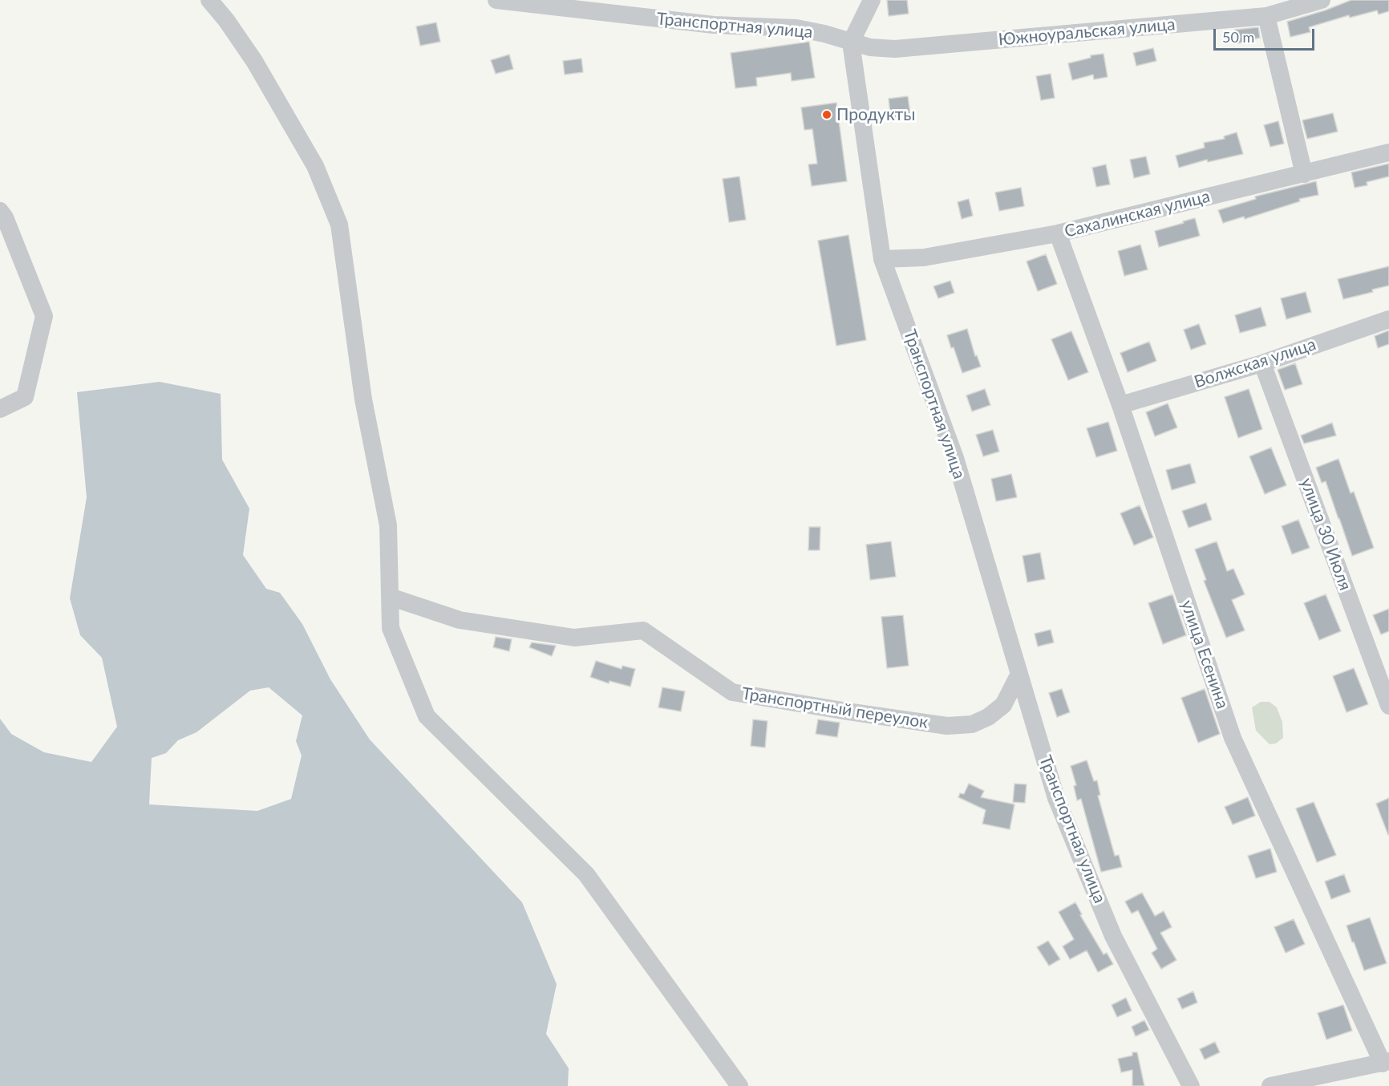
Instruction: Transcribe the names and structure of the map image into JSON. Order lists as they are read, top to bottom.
{
  "streets": {
    "street": [
      "Транспортная улица",
      "Южноуральская улица",
      "Сахалинская улица",
      "Волжская улица",
      "улица 30 Июля",
      "улица Есенина",
      "Транспортный переулок"
    ]
  },
  "crossings": [
    ["Транспортная улица", "Южноуральская улица"],
    ["Транспортная улица", "Сахалинская улица"],
    ["Транспортная улица", "Транспортный переулок"],
    ["Сахалинская улица", "улица Есенина"],
    ["Волжская улица", "улица 30 Июля"],
    ["Волжская улица", "улица Есенина"]
  ],
  "places": ["Продукты"],
  "scale_bar": "50 m"
}
